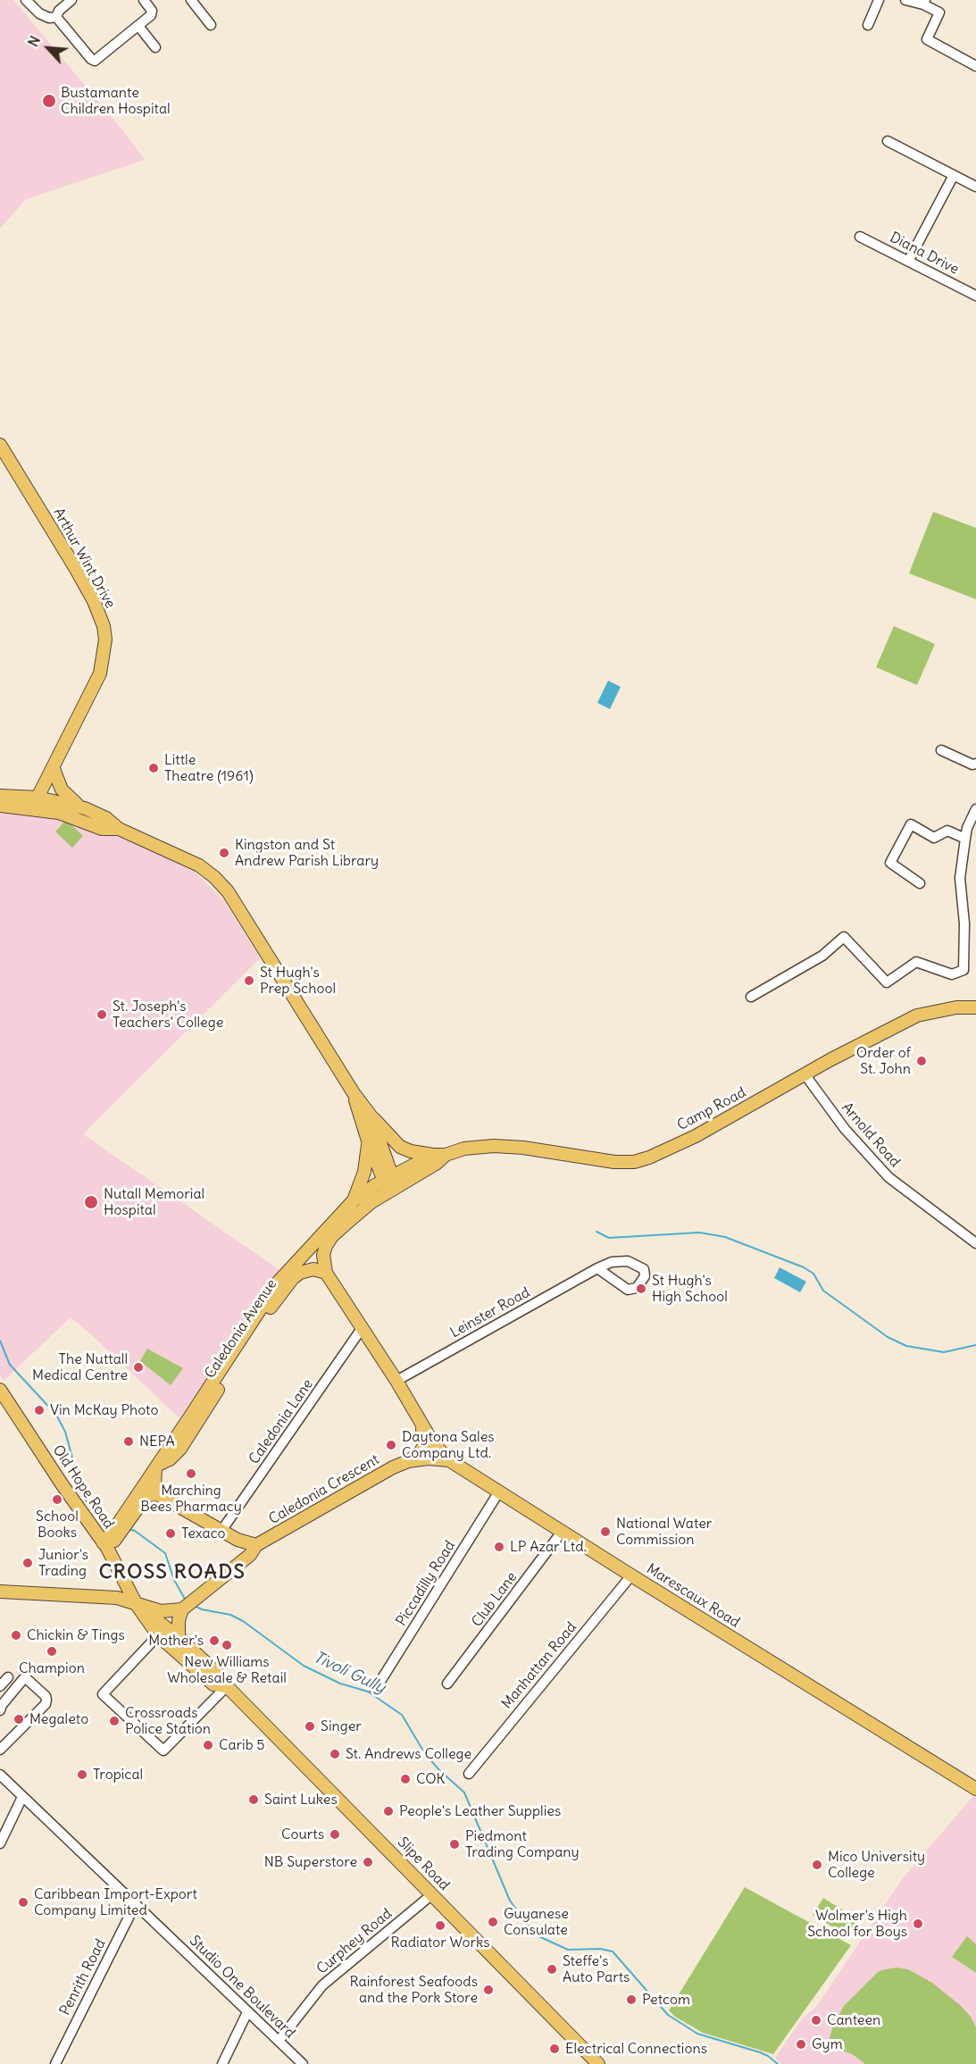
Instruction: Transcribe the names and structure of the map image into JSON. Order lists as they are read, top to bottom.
{
  "streets": {
    "main road": [
      "Arthur Wint Drive",
      "Camp Road",
      "Caledonia Avenue",
      "Old Hope Road",
      "Caledonia Crescent",
      "Marescaux Road",
      "Slipe Road"
    ],
    "street": [
      "Diana Drive",
      "Arnold Road",
      "Leinster Road",
      "Caledonia Lane",
      "Piccadilly Road",
      "Club Lane",
      "Manhattan Road",
      "Curphey Road",
      "Penrith Road",
      "Studio One Boulevard"
    ]
  },
  "crossings": [
    ["Camp Road", "Arnold Road"],
    ["Camp Road", "Caledonia Avenue"],
    ["Leinster Road", "Marescaux Road"],
    ["Caledonia Avenue", "Marescaux Road"],
    ["Caledonia Lane", "Marescaux Road"],
    ["Old Hope Road", "Slipe Road"],
    ["Caledonia Crescent", "Marescaux Road"],
    ["Piccadilly Road", "Marescaux Road"],
    ["Marescaux Road", "Club Lane"],
    ["Marescaux Road", "Manhattan Road"],
    ["Slipe Road", "Curphey Road"],
    ["Curphey Road", "Studio One Boulevard"],
    ["Penrith Road", "Studio One Boulevard"]
  ],
  "districts": ["CROSS ROADS"],
  "water": ["Tivoli Gully"],
  "places": [
    "Bustamante Children Hospital",
    "Little Theatre (1961)",
    "Kingston and St Andrew Parish Library",
    "St Hugh's Prep School",
    "St. Joseph's Teachers' College",
    "Order of St. John",
    "Nutall Memorial Hospital",
    "St Hugh's High School",
    "The Nuttall Medical Centre",
    "Vin McKay Photo",
    "NEPA",
    "Daytona Sales Company Ltd.",
    "Marching Bees Pharmacy",
    "School Books",
    "National Water Commission",
    "Texaco",
    "LP Azar Ltd.",
    "Junior's Trading",
    "Chickin & Tings",
    "Mother's",
    "New Williams Wholesale & Retail",
    "Champion",
    "Megaleto",
    "Crossroads Police Station",
    "Singer",
    "Carib 5",
    "St. Andrews College",
    "Tropical",
    "COK",
    "Saint Lukes",
    "People's Leather Supplies",
    "Courts",
    "Piedmont Trading Company",
    "NB Superstore",
    "Mico University College",
    "Caribbean Import-Export Company Limited",
    "Guyanese Consulate",
    "Wolmer's High School for Boys",
    "Radiator Works",
    "Steffe's Auto Parts",
    "Rainforest Seafoods and the Pork Store",
    "Petcom",
    "Canteen",
    "Gym",
    "Electrical Connections"
  ],
  "north": "top left"
}
